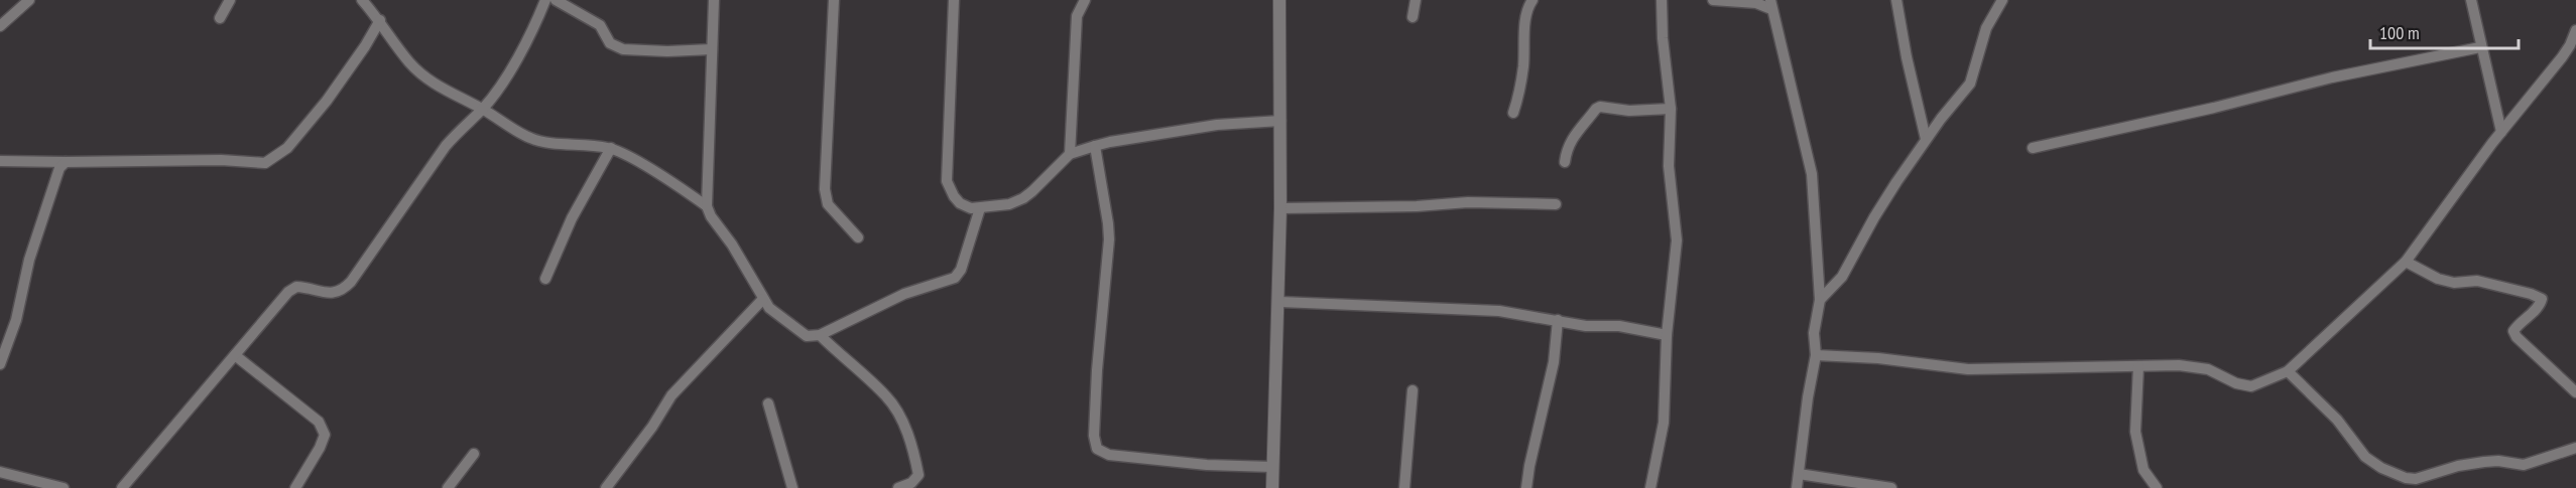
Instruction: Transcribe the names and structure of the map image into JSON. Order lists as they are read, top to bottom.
{
  "scale_bar": "100 m"
}
